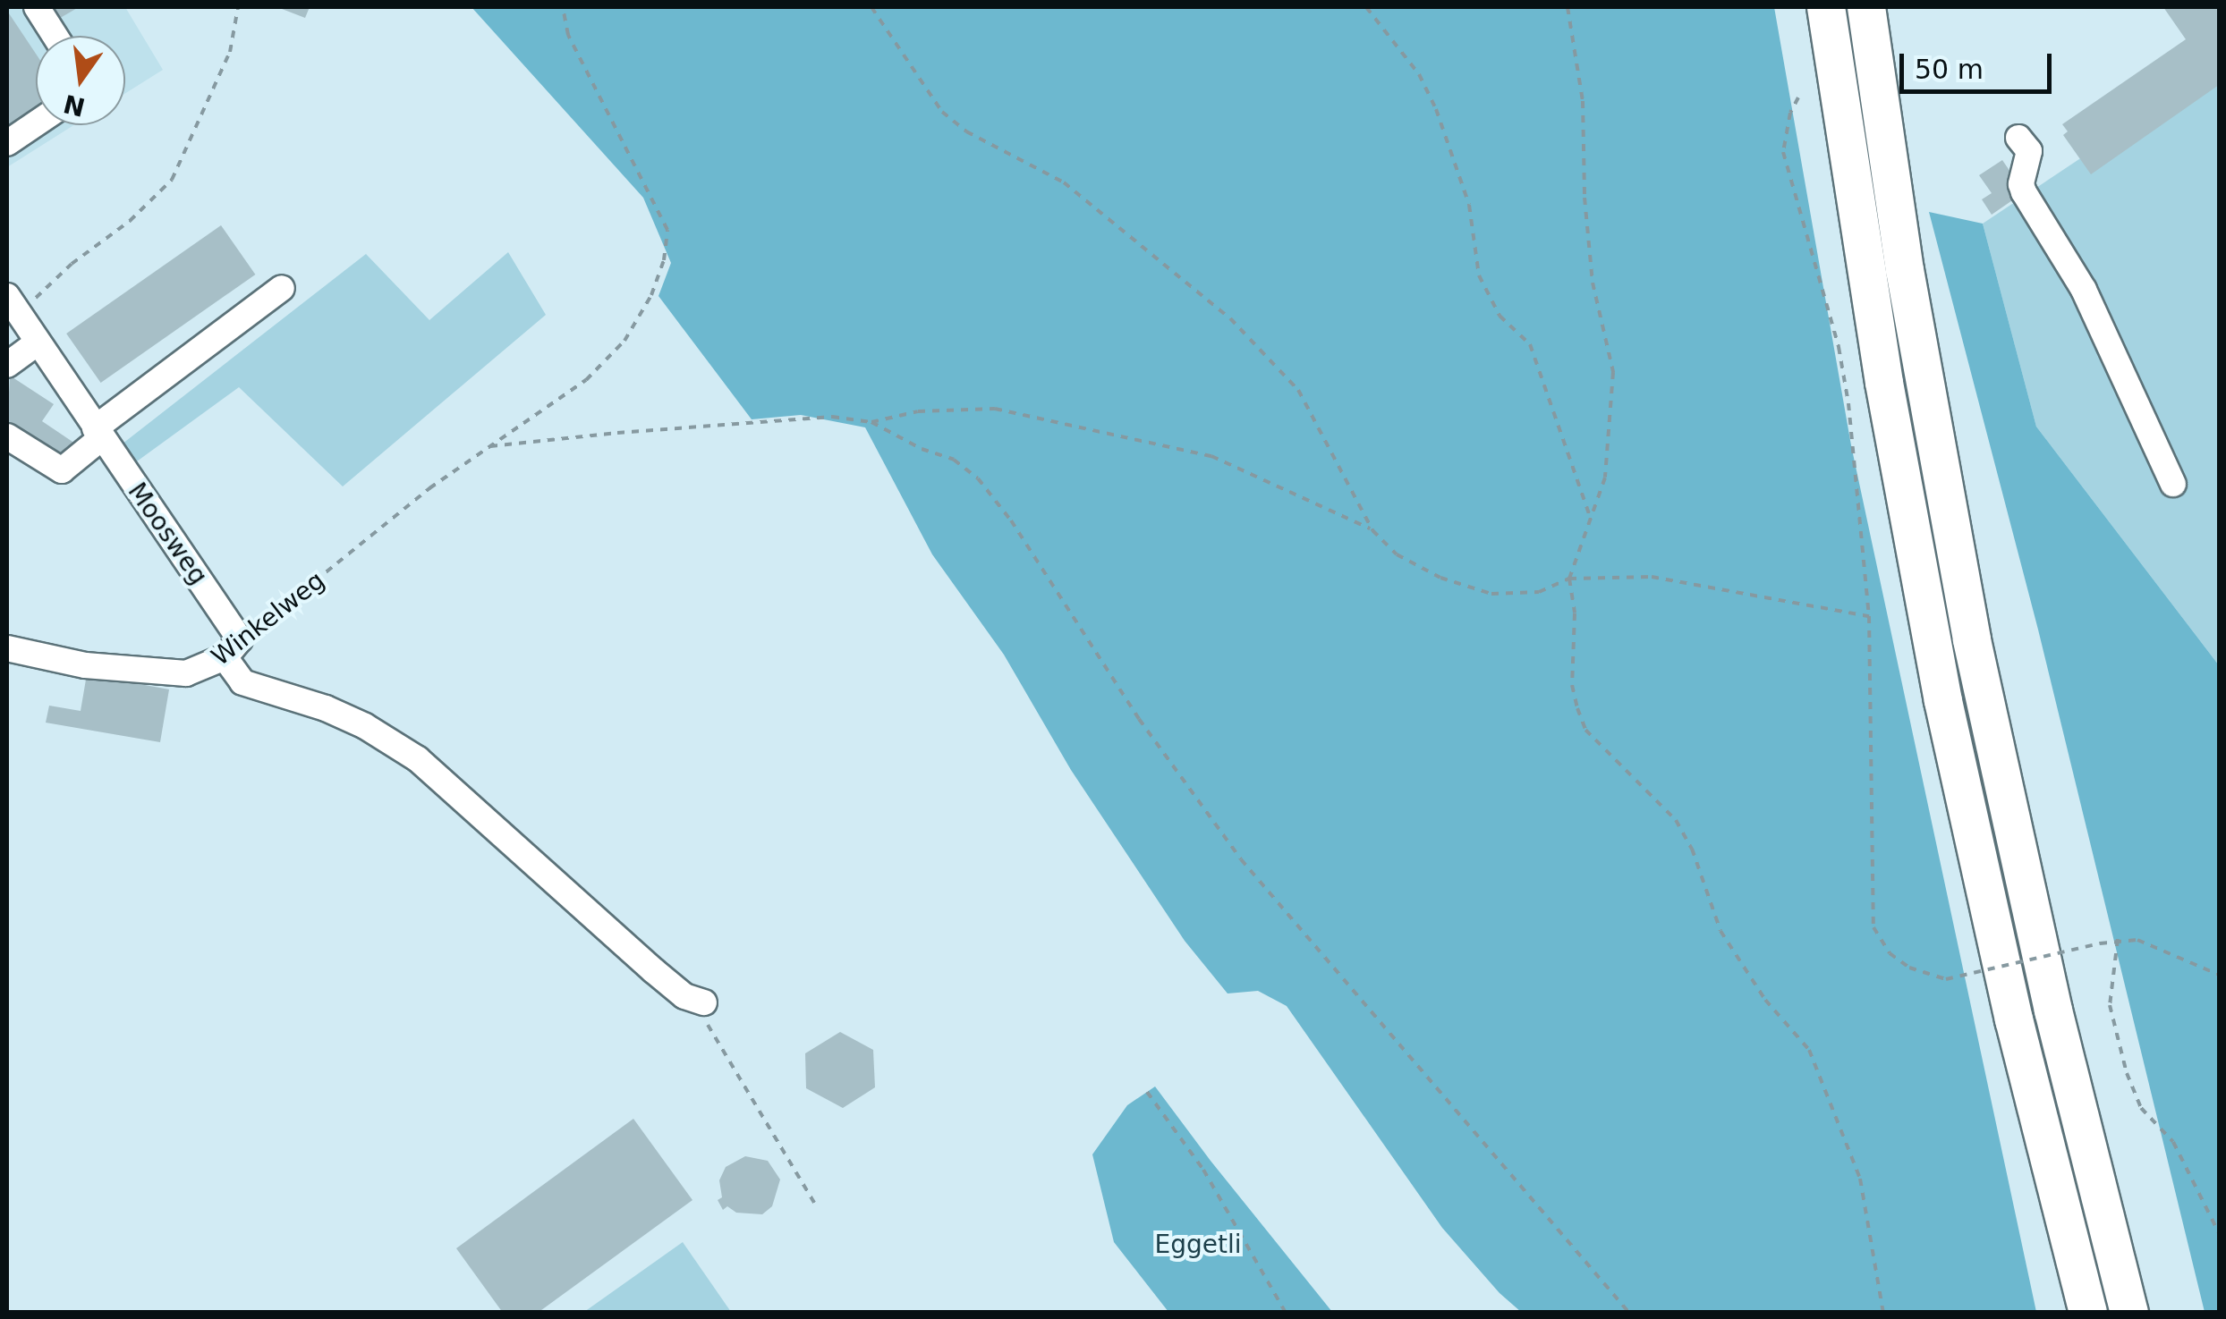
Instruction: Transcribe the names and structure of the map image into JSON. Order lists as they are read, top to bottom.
{
  "streets": {
    "street": ["Moosweg", "Winkelweg"]
  },
  "crossings": [
    ["Moosweg", "Winkelweg"]
  ],
  "parks": ["Eggetli"],
  "scale_bar": "50 m",
  "north": "bottom"
}
